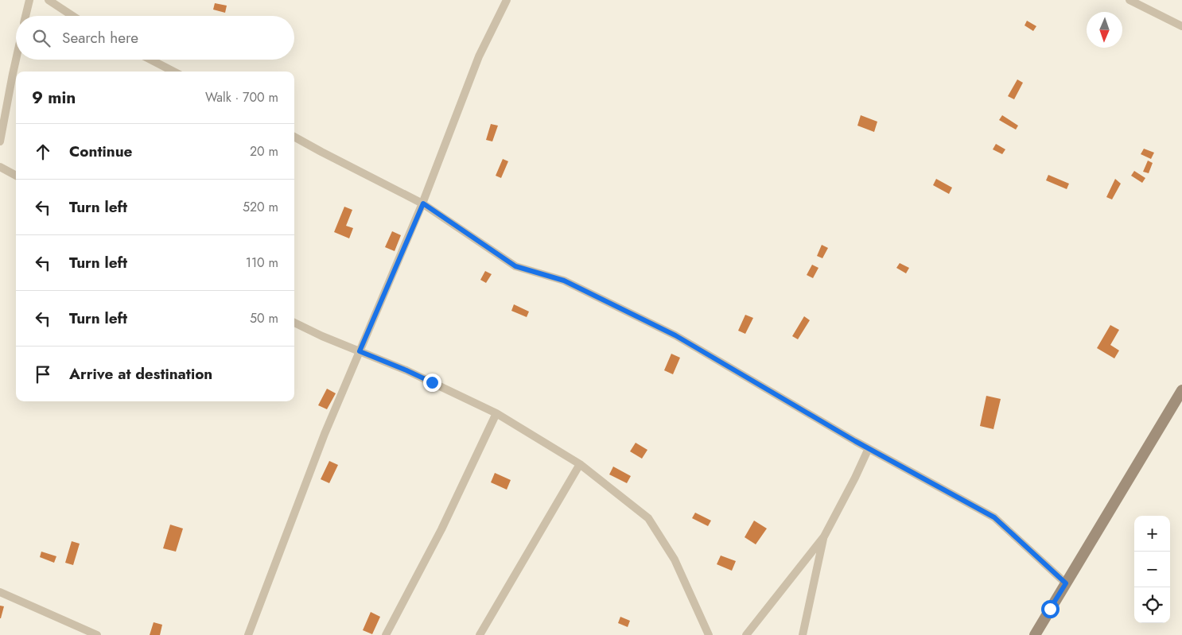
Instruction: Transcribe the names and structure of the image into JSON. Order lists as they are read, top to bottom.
{
  "north": "bottom",
  "page": {
    "search": "Search here",
    "heading": ["9 min", "Walk · 700 m"],
    "list": [
      ["Continue", "20 m"],
      ["Turn left", "520 m"],
      ["Turn left", "110 m"],
      ["Turn left", "50 m"],
      "Arrive at destination"
    ],
    "map_buttons": ["+", "−"]
  }
}
